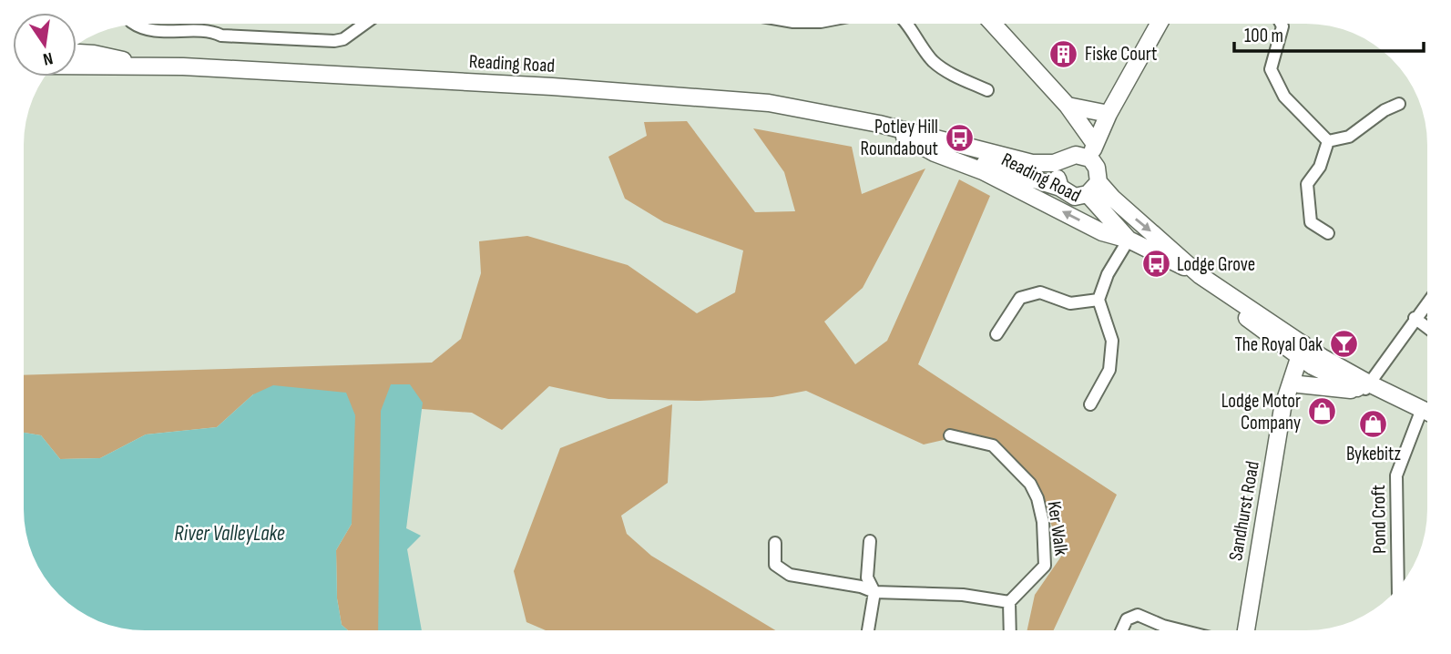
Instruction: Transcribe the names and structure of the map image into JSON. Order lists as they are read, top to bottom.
{
  "streets": {
    "main road": ["Reading Road", "Sandhurst Road"],
    "street": ["Pond Croft", "Ker Walk"]
  },
  "crossings": [
    ["Reading Road", "Sandhurst Road"],
    ["Reading Road", "Pond Croft"]
  ],
  "water": ["River ValleyLake"],
  "places": {
    "building": ["Fiske Court"],
    "bus stop": ["Potley Hill Roundabout", "Lodge Grove"],
    "bar": ["The Royal Oak"],
    "shop": ["Lodge Motor Company", "Bykebitz"]
  },
  "scale_bar": "100 m",
  "north": "bottom"
}
